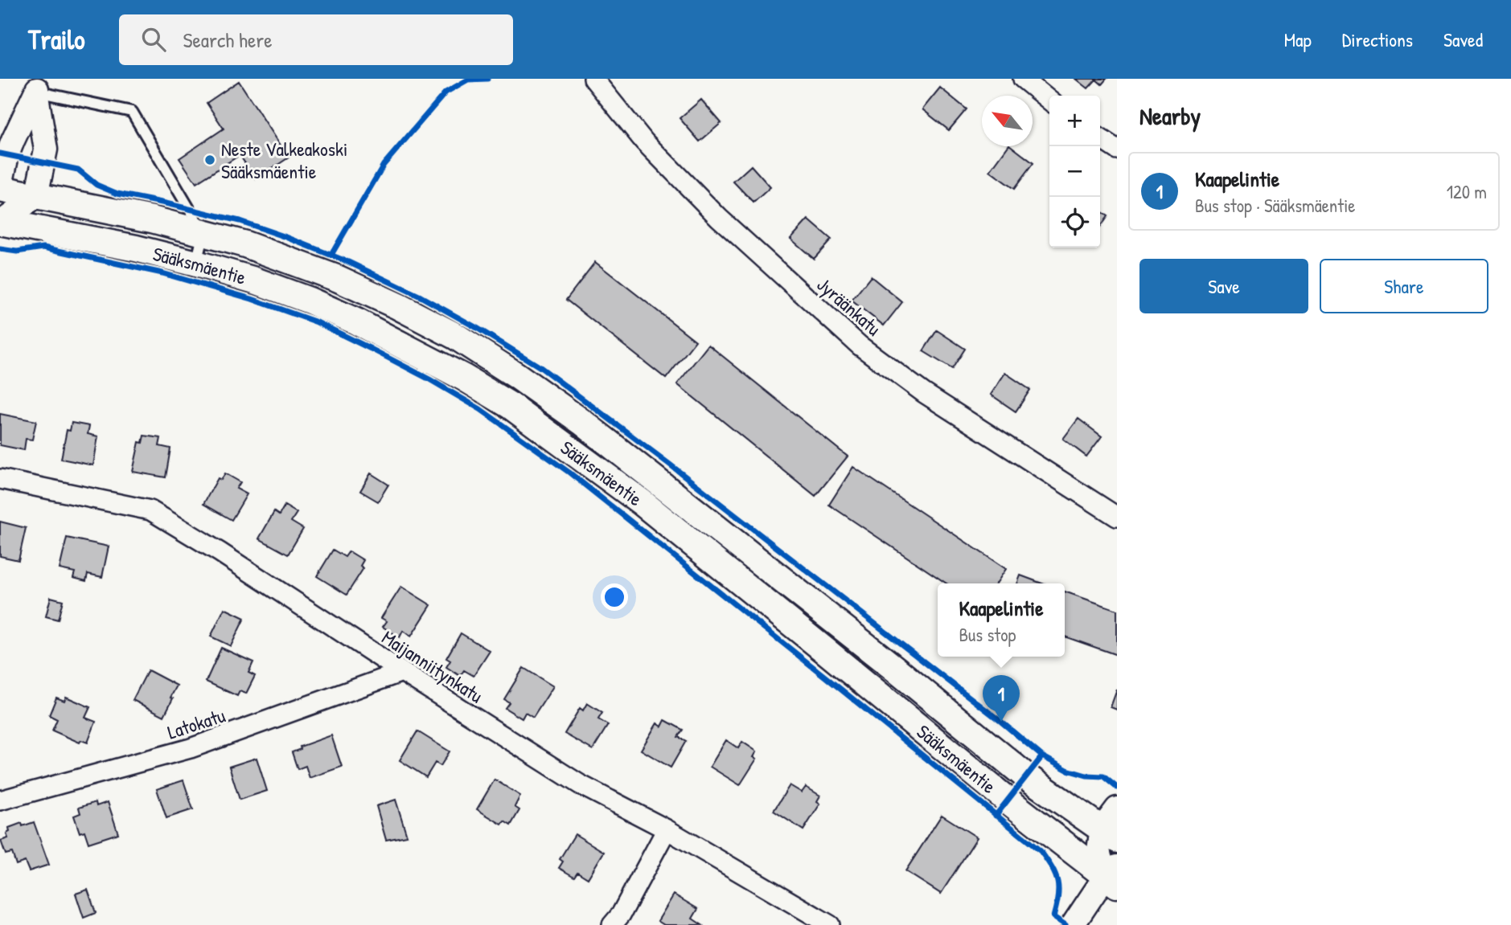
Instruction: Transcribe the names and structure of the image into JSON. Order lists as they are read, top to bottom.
{
  "streets": {
    "main road": ["Sääksmäentie"],
    "street": ["Jyräänkatu", "Maijanniitynkatu", "Latokatu"]
  },
  "crossings": [
    ["Maijanniitynkatu", "Latokatu"]
  ],
  "places": ["Neste Valkeakoski Sääksmäentie"],
  "north": "top left",
  "page": {
    "header": "Trailo",
    "search": "Search here",
    "nav": ["Map", "Directions", "Saved"],
    "heading": "Nearby",
    "map_buttons": ["+", "−"],
    "list": [
      {
        "mark": "1",
        "name": "Kaapelintie",
        "note": "Bus stop · Sääksmäentie",
        "value": "120 m"
      }
    ],
    "buttons": ["Save", "Share"],
    "popup": ["Kaapelintie", "Bus stop"],
    "pins": "1"
  }
}
